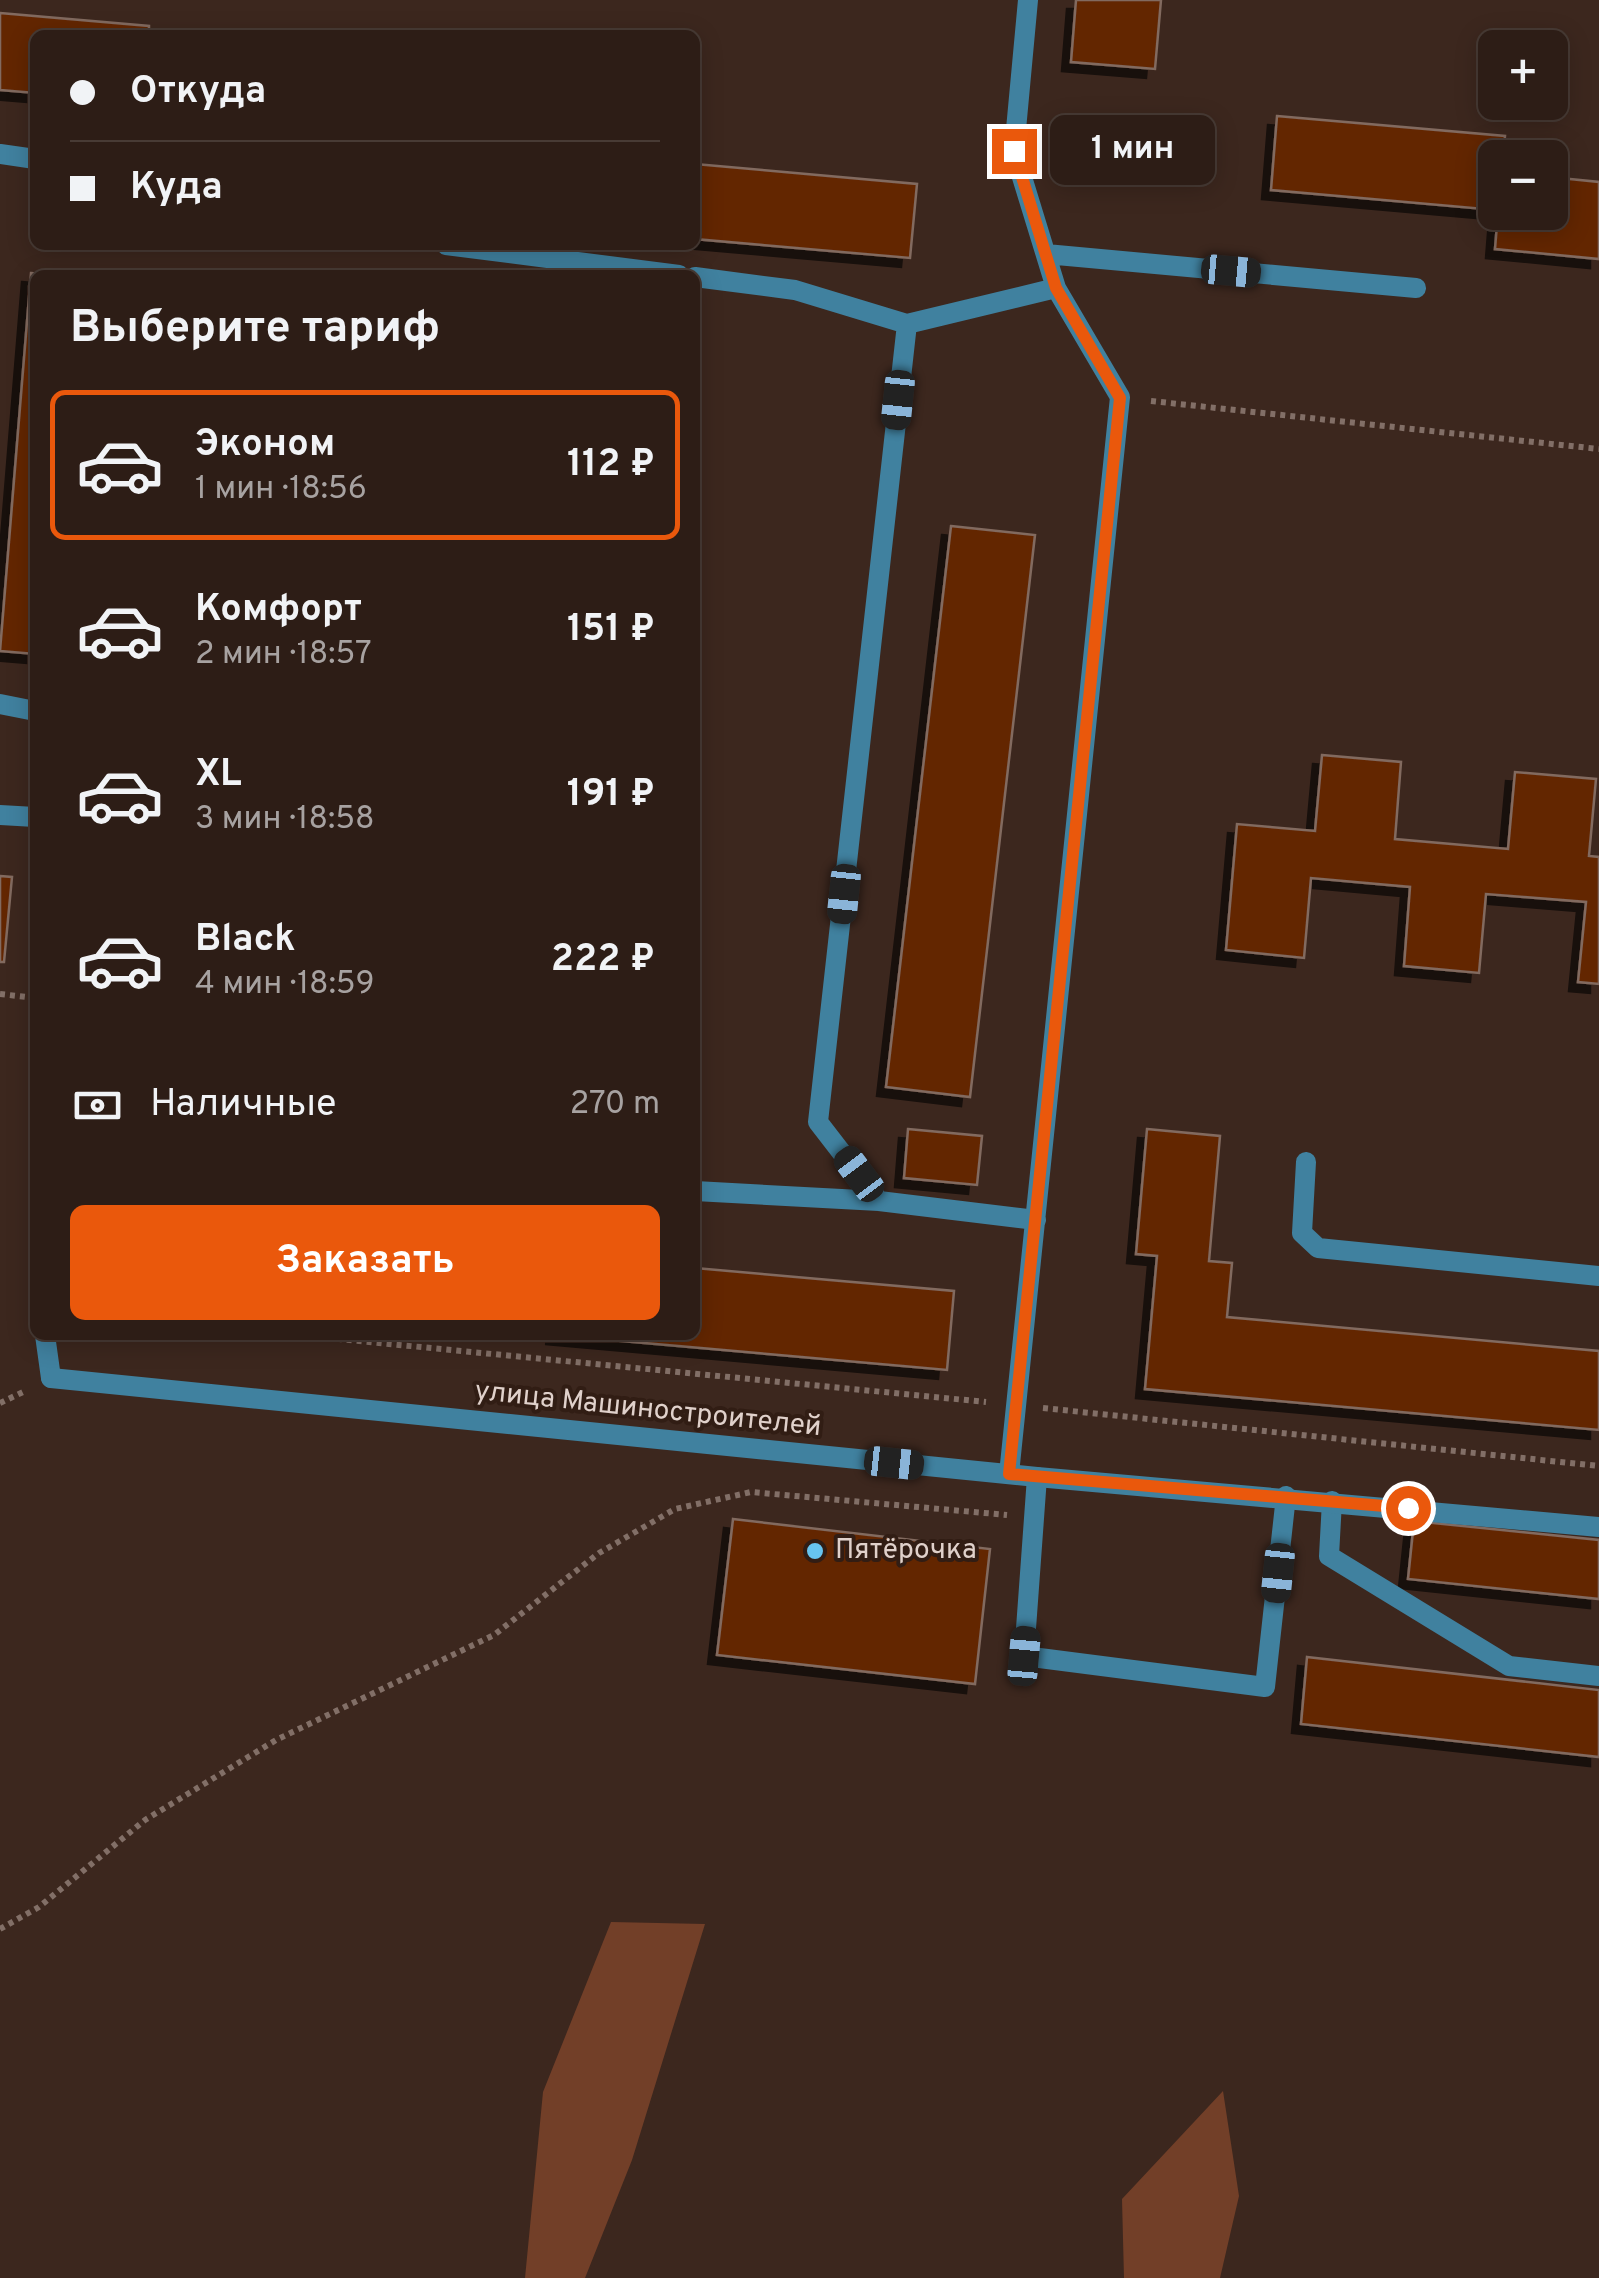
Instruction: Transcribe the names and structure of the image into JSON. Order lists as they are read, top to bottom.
{
  "streets": {
    "street": ["улица Машиностроителей"]
  },
  "places": ["Пятёрочка"],
  "page": {
    "map_buttons": ["+", "−"],
    "banner": ["Откуда", "Куда"],
    "bubble": "1 мин",
    "heading": "Выберите тариф",
    "list": [
      {
        "name": "Эконом",
        "note": "1 мин · 18:56",
        "value": "112 ₽"
      },
      {
        "name": "Комфорт",
        "note": "2 мин · 18:57",
        "value": "151 ₽"
      },
      {
        "name": "XL",
        "note": "3 мин · 18:58",
        "value": "191 ₽"
      },
      {
        "name": "Black",
        "note": "4 мин · 18:59",
        "value": "222 ₽"
      }
    ],
    "pay": ["Наличные", "270 m"],
    "buttons": "Заказать"
  }
}
